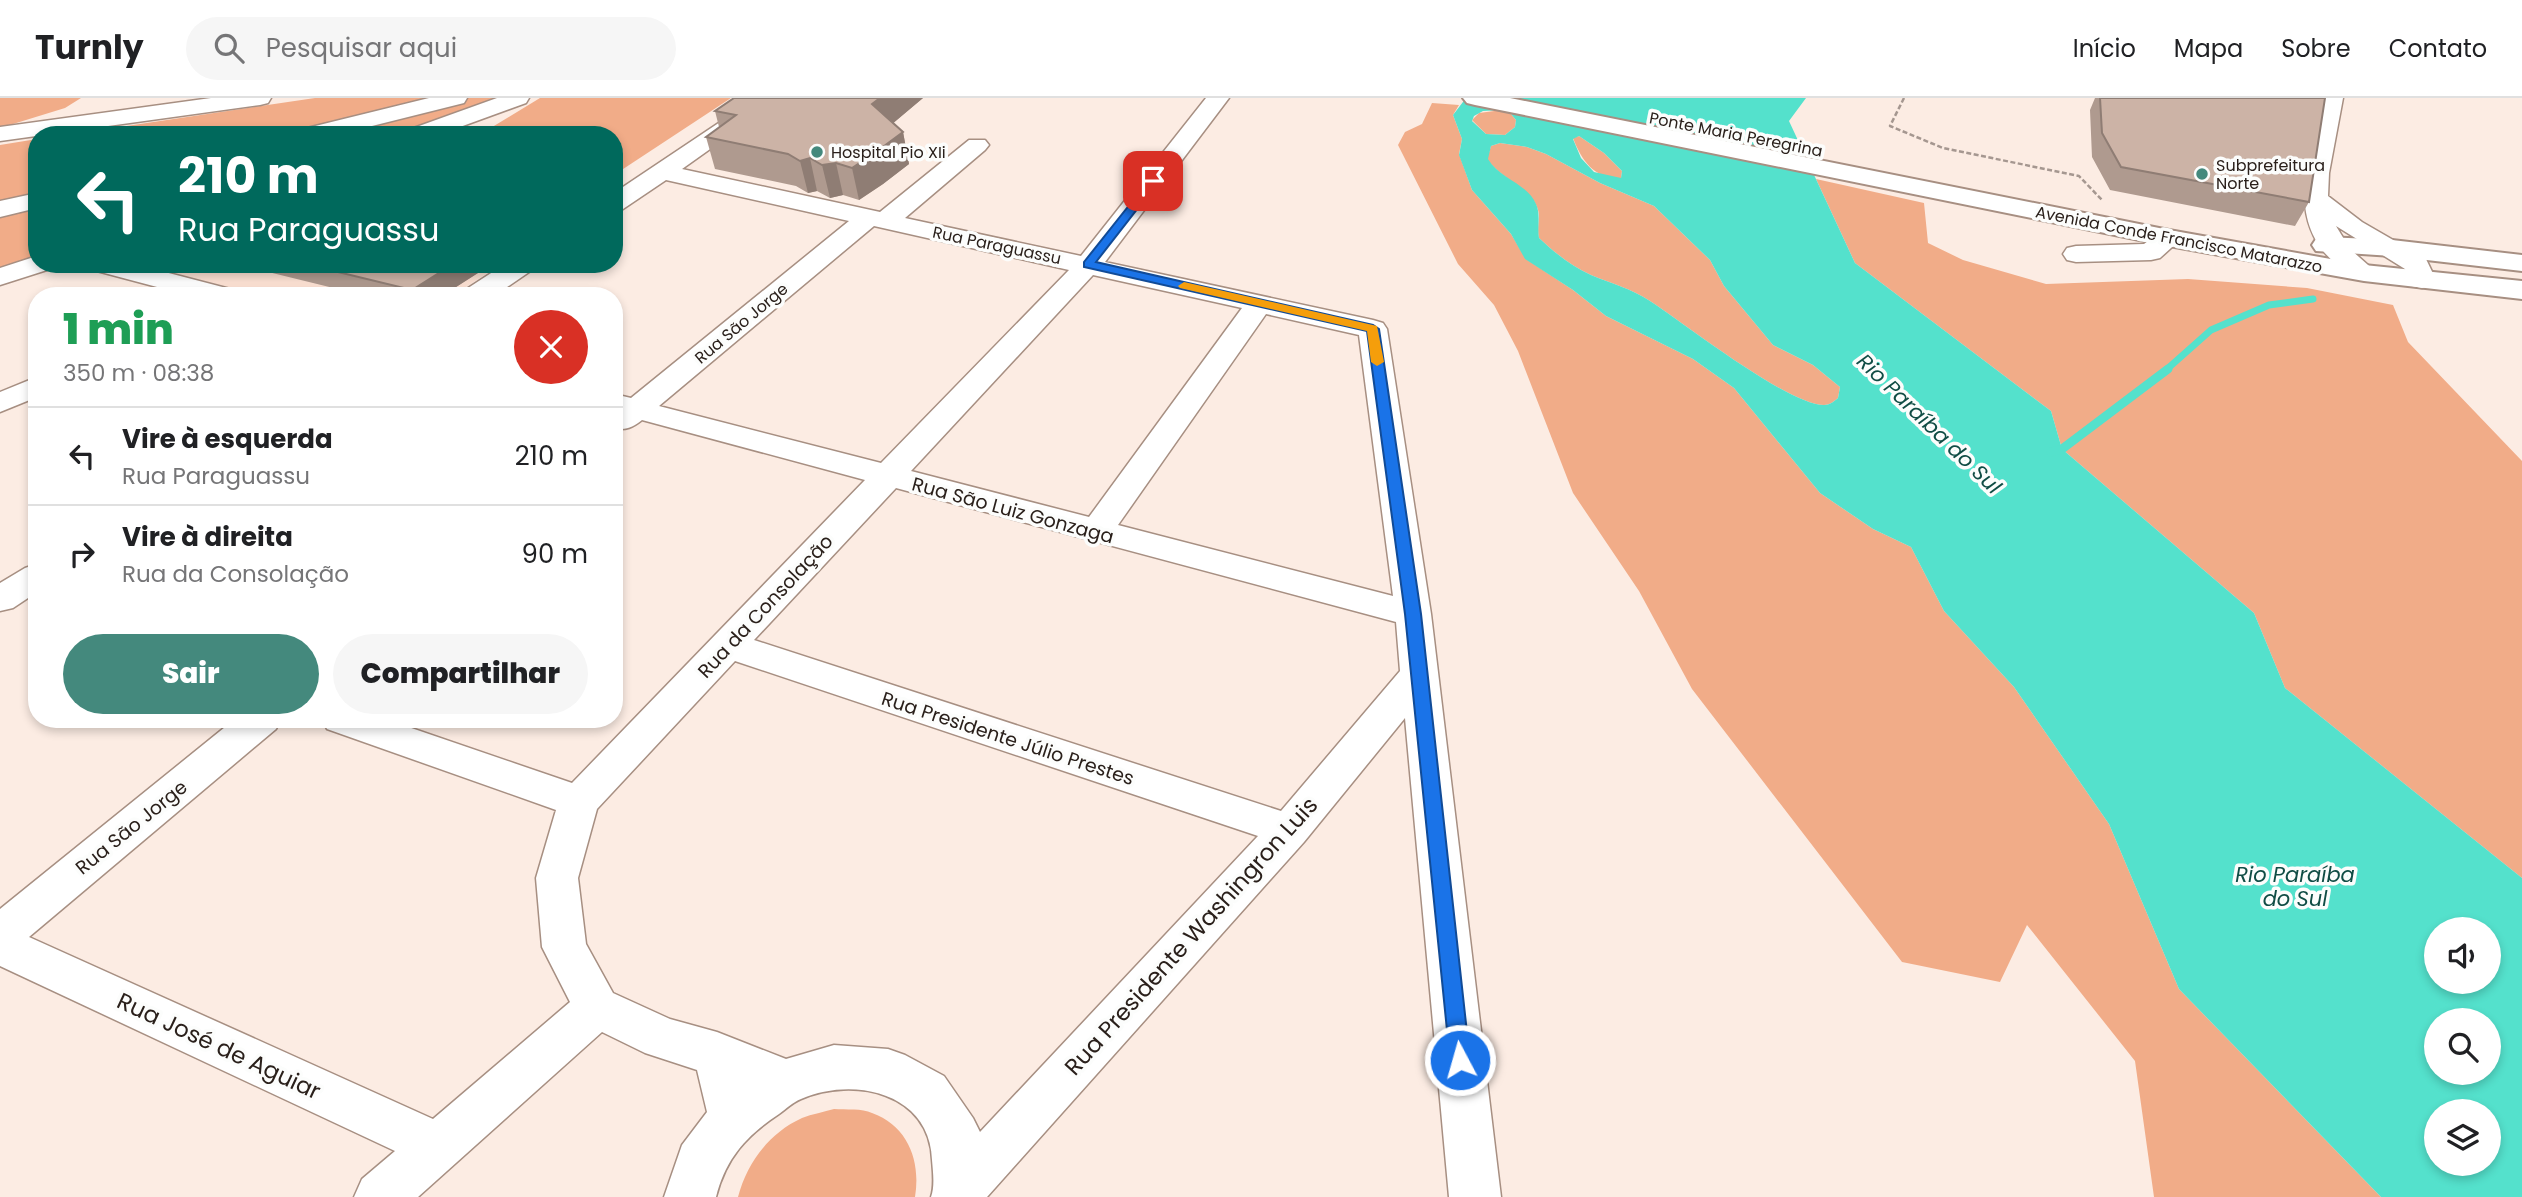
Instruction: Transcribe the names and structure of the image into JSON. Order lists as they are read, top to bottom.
{
  "streets": {
    "main road": ["Ponte Maria Peregrina", "Avenida Conde Francisco Matarazzo"],
    "street": [
      "Rua Paraguassu",
      "Rua São Jorge",
      "Rua São Luiz Gonzaga",
      "Rua da Consolação",
      "Rua Presidente Júlio Prestes",
      "Rua Presidente Washingron Luis",
      "Rua José de Aguiar"
    ]
  },
  "crossings": [
    ["Ponte Maria Peregrina", "Avenida Conde Francisco Matarazzo"],
    ["Rua Paraguassu", "Rua São Jorge"],
    ["Rua Paraguassu", "Rua São Luiz Gonzaga"],
    ["Rua Paraguassu", "Rua da Consolação"],
    ["Rua São Luiz Gonzaga", "Rua da Consolação"],
    ["Rua da Consolação", "Rua Presidente Júlio Prestes"],
    ["Rua Presidente Júlio Prestes", "Rua Presidente Washingron Luis"]
  ],
  "water": ["Rio Paraíba do Sul"],
  "places": ["Hospital Pio XIi", "Subprefeitura Norte"],
  "page": {
    "header": "Turnly",
    "search": "Pesquisar aqui",
    "nav": [
      "Início",
      "Mapa",
      "Sobre",
      "Contato"
    ],
    "turn": ["210 m", "Rua Paraguassu"],
    "heading": ["1 min", "350 m · 08:38"],
    "list": [
      {
        "name": "Vire à esquerda",
        "note": "Rua Paraguassu",
        "value": "210 m"
      },
      {
        "name": "Vire à direita",
        "note": "Rua da Consolação",
        "value": "90 m"
      }
    ],
    "buttons": ["Sair", "Compartilhar"]
  }
}
